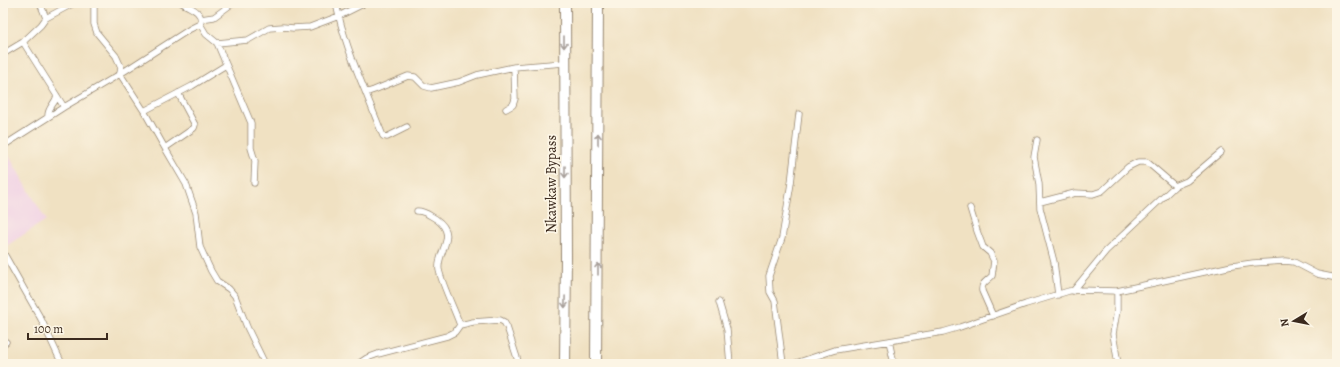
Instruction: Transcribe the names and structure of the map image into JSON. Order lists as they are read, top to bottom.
{
  "streets": {
    "highway": ["Nkawkaw Bypass"]
  },
  "scale_bar": "100 m",
  "north": "left"
}
